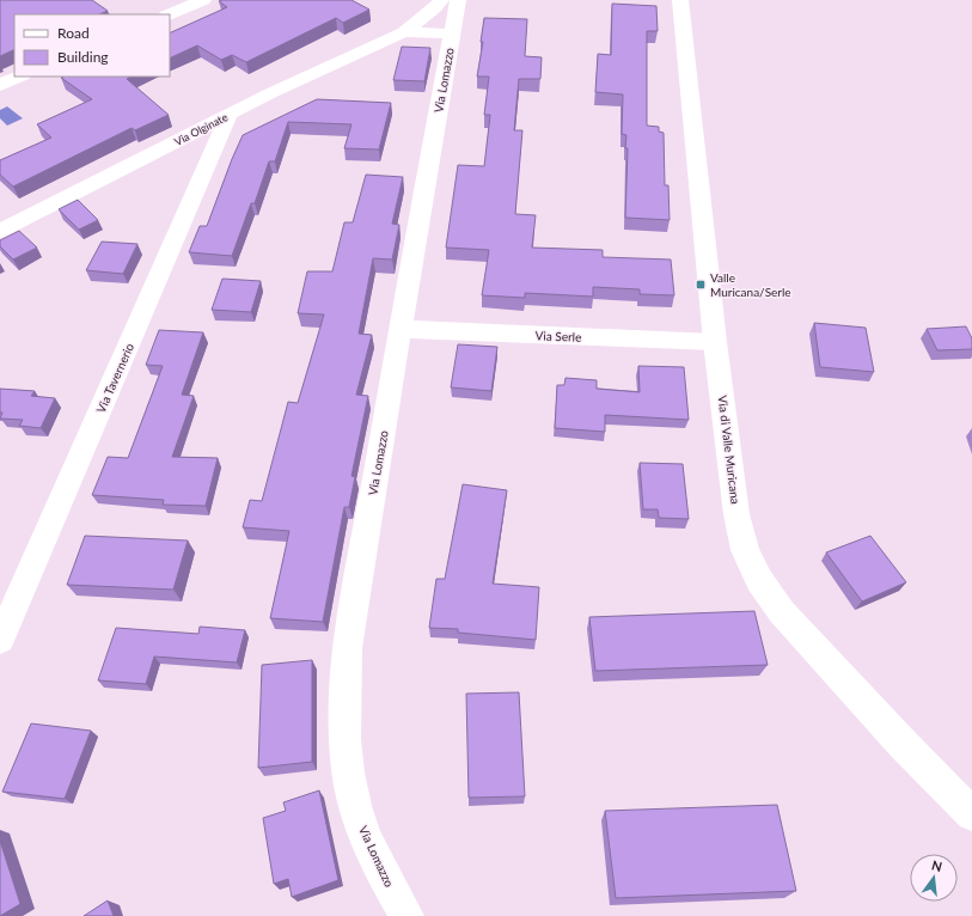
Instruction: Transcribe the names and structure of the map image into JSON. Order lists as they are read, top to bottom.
{
  "streets": {
    "street": [
      "Via Lomazzo",
      "Via Olginate",
      "Via Serle",
      "Via Tavernerio",
      "Via di Valle Muricana"
    ]
  },
  "crossings": [
    ["Via Lomazzo", "Via Olginate"],
    ["Via Lomazzo", "Via Serle"],
    ["Via Olginate", "Via Tavernerio"],
    ["Via Serle", "Via di Valle Muricana"]
  ],
  "places": {
    "transit": ["Valle Muricana/Serle"]
  },
  "legend": ["Road", "Building"],
  "north": "top"
}
